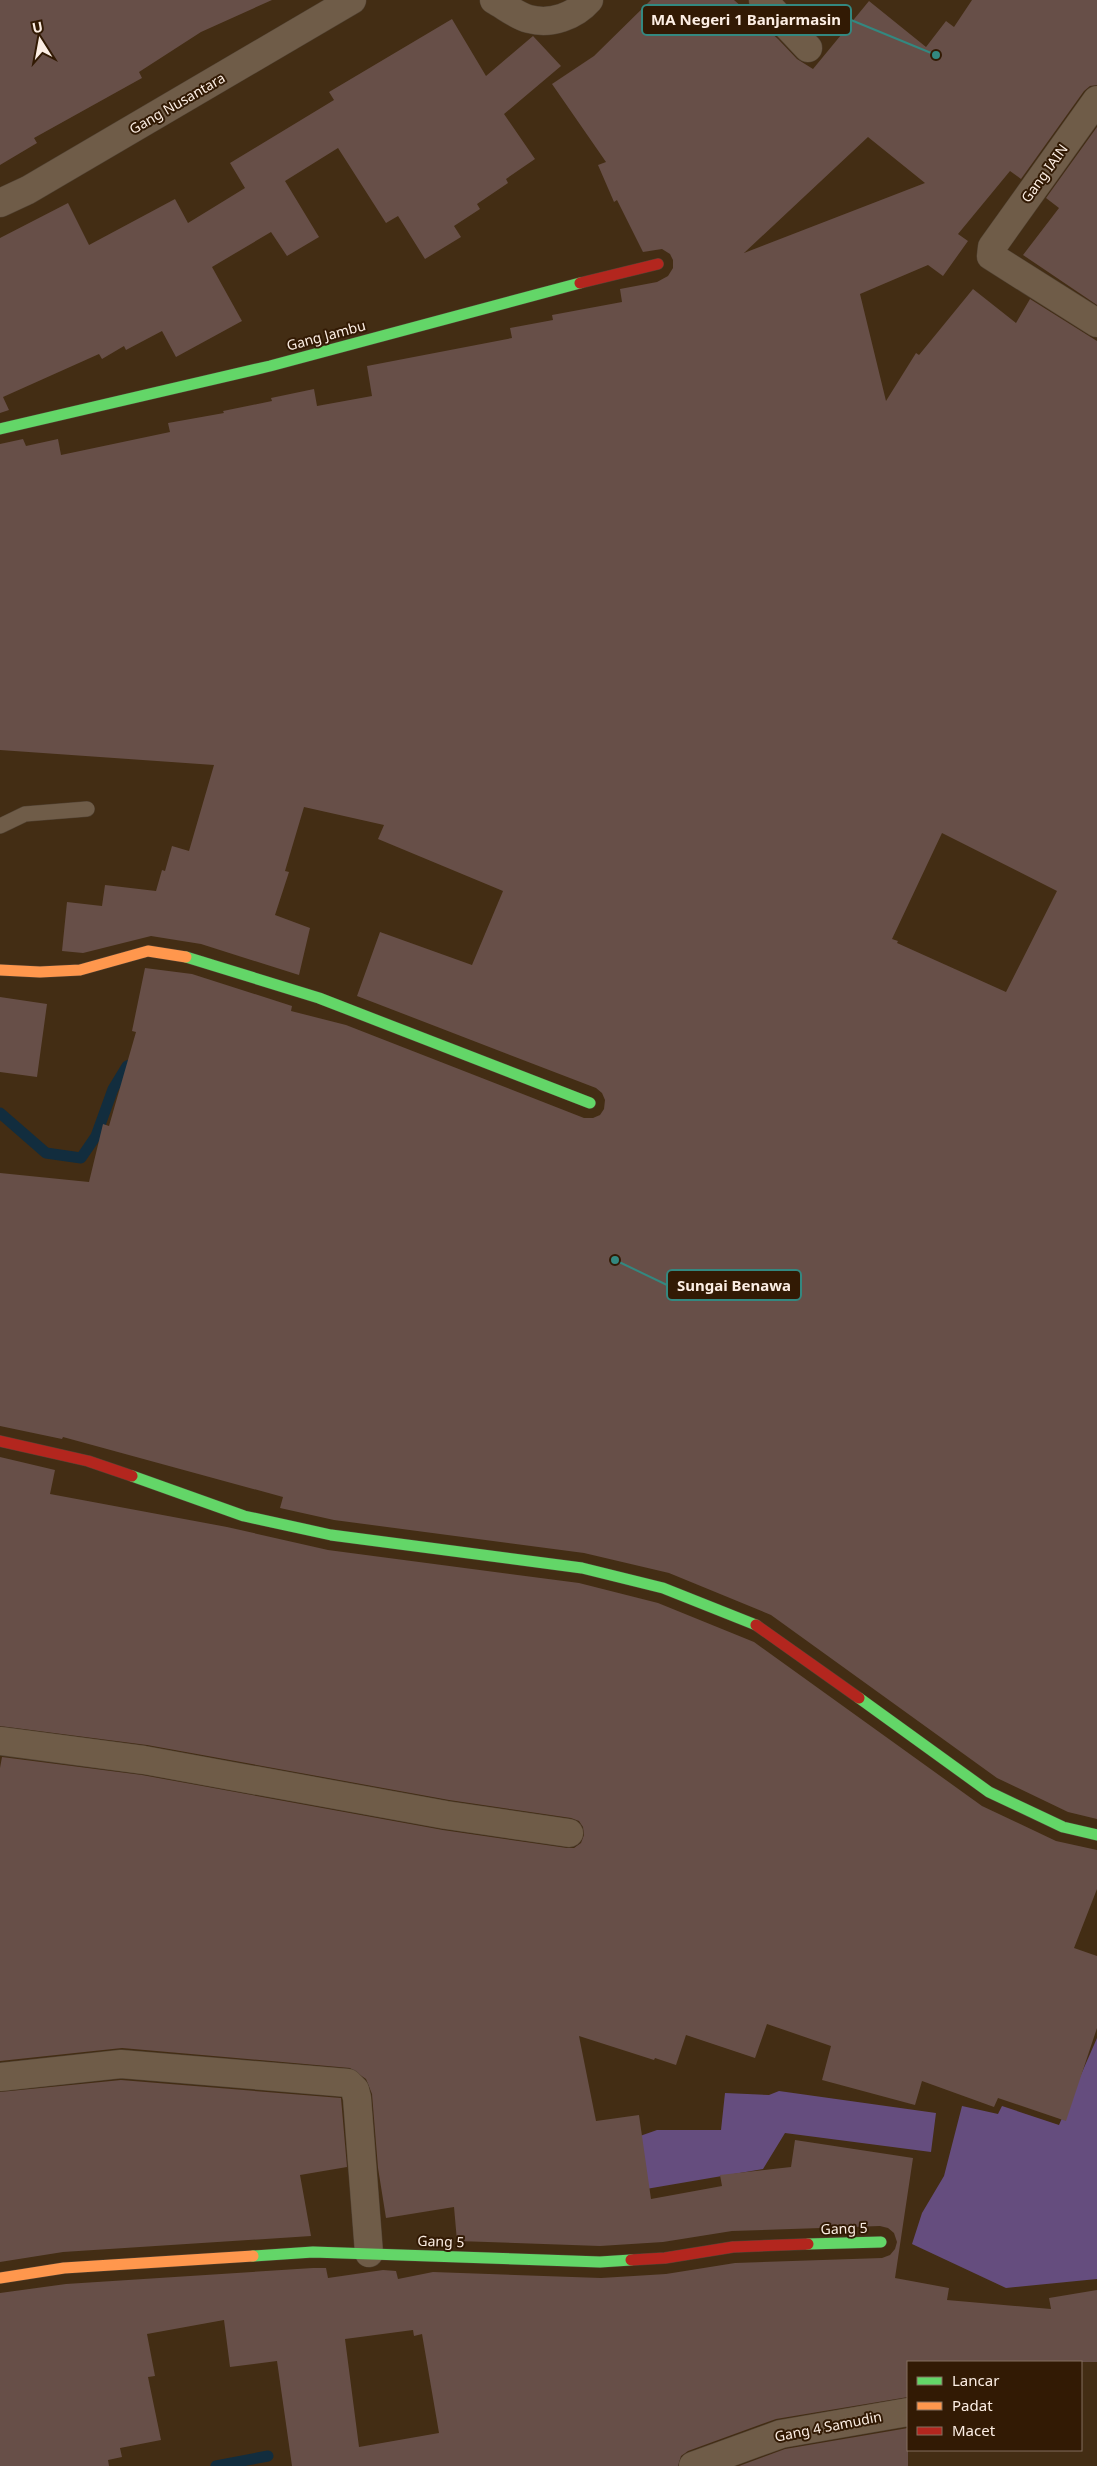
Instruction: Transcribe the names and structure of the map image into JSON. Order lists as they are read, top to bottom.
{
  "streets": {
    "street": [
      "Gang Nusantara",
      "Gang IAIN",
      "Gang Jambu",
      "Gang 5",
      "Gang 4 Samudin"
    ]
  },
  "places": ["MA Negeri 1 Banjarmasin", "Sungai Benawa"],
  "legend": ["Lancar", "Padat", "Macet"],
  "north": "top"
}
